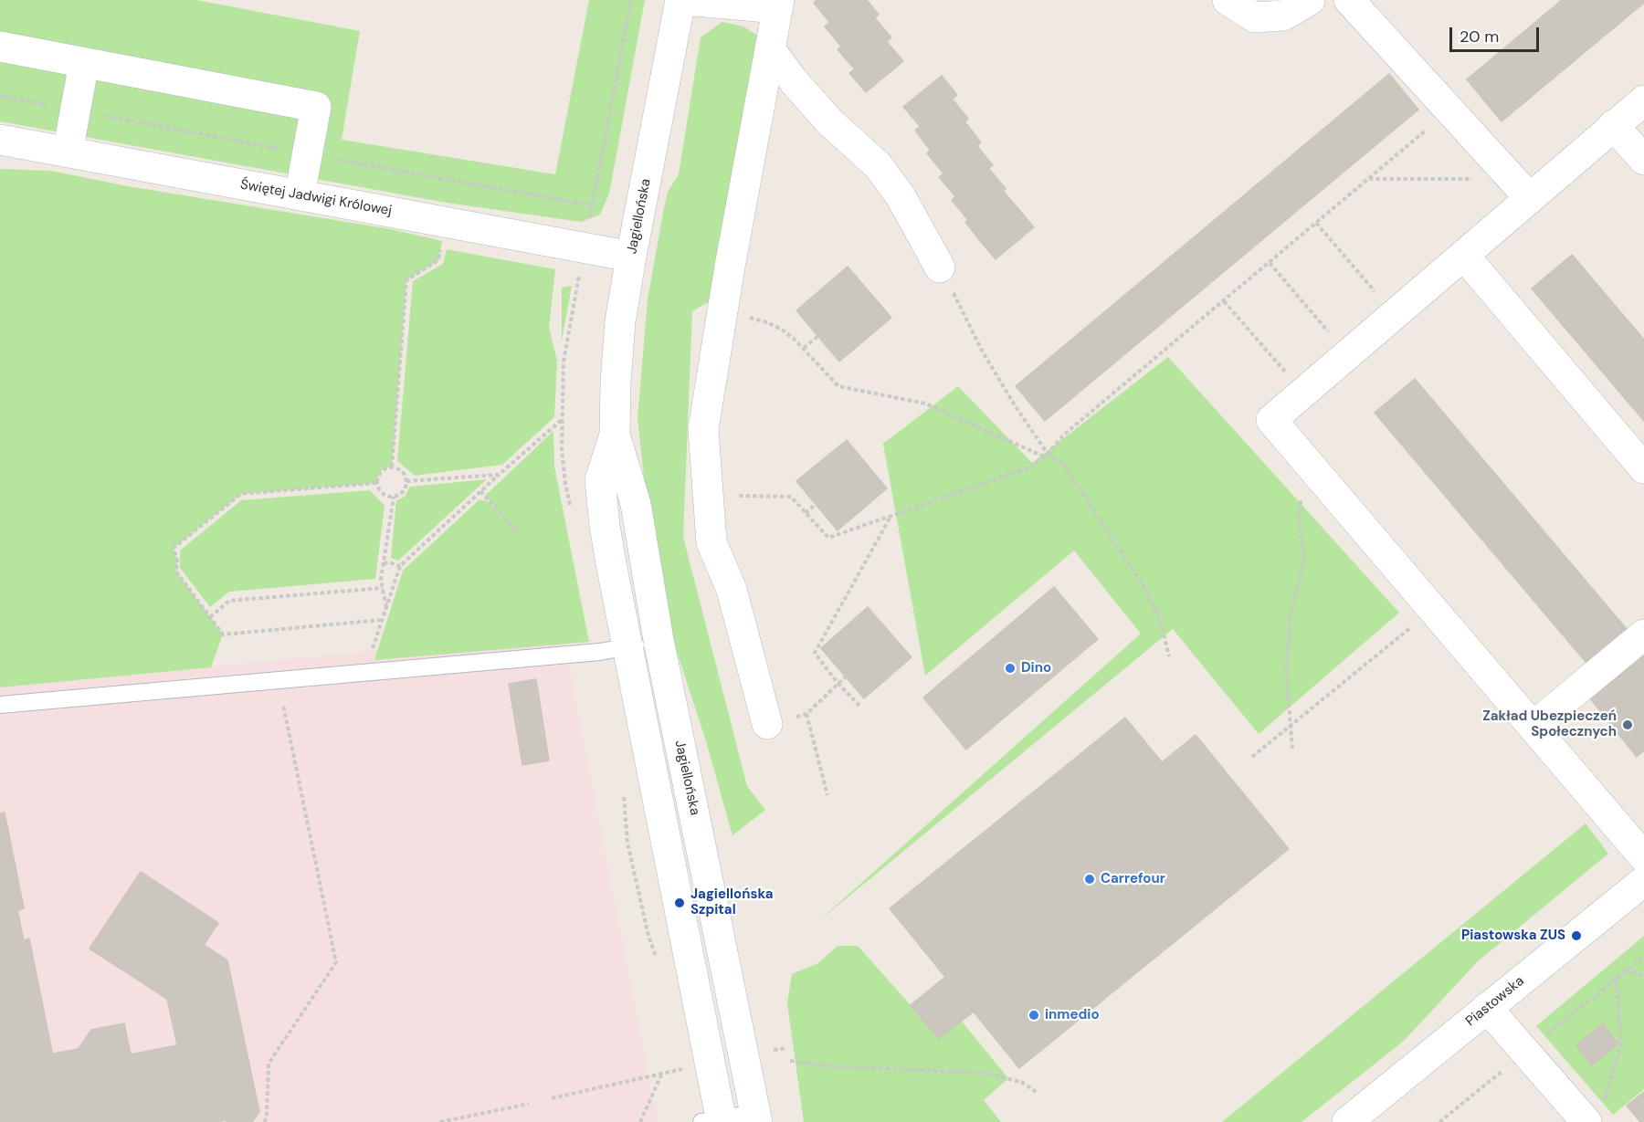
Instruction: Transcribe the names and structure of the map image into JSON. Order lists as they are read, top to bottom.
{
  "streets": {
    "street": ["Świętej Jadwigi Królowej", "Jagiellońska", "Piastowska"]
  },
  "crossings": [
    ["Świętej Jadwigi Królowej", "Jagiellońska"]
  ],
  "places": [
    "Dino",
    "Zakład Ubezpieczeń Społecznych",
    "Carrefour",
    "Jagiellońska Szpital",
    "Piastowska ZUS",
    "inmedio"
  ],
  "scale_bar": "20 m"
}
